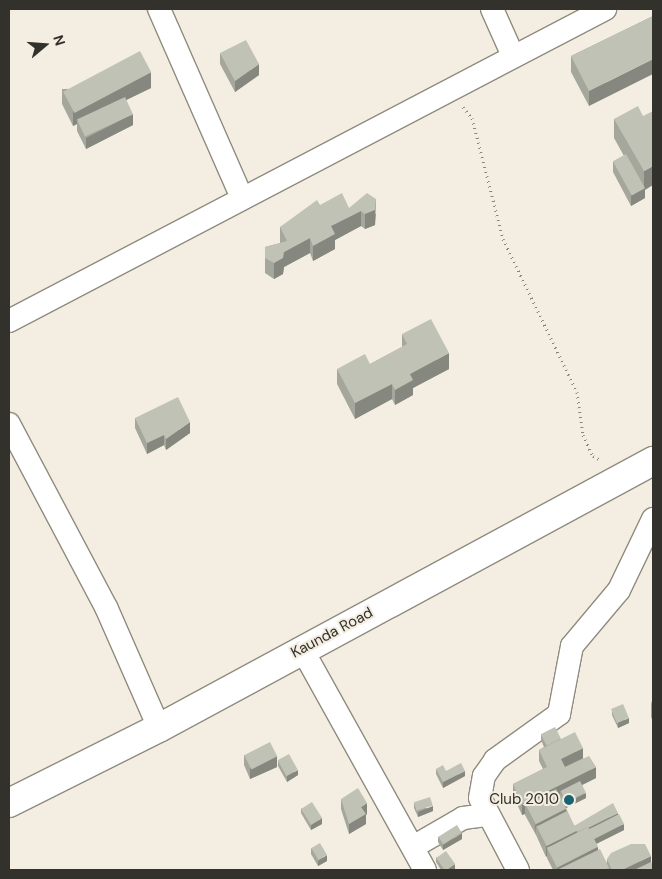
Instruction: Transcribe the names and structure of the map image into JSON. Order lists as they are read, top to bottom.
{
  "streets": {
    "main road": ["Kaunda Road"]
  },
  "places": ["Club 2010"],
  "north": "right"
}
